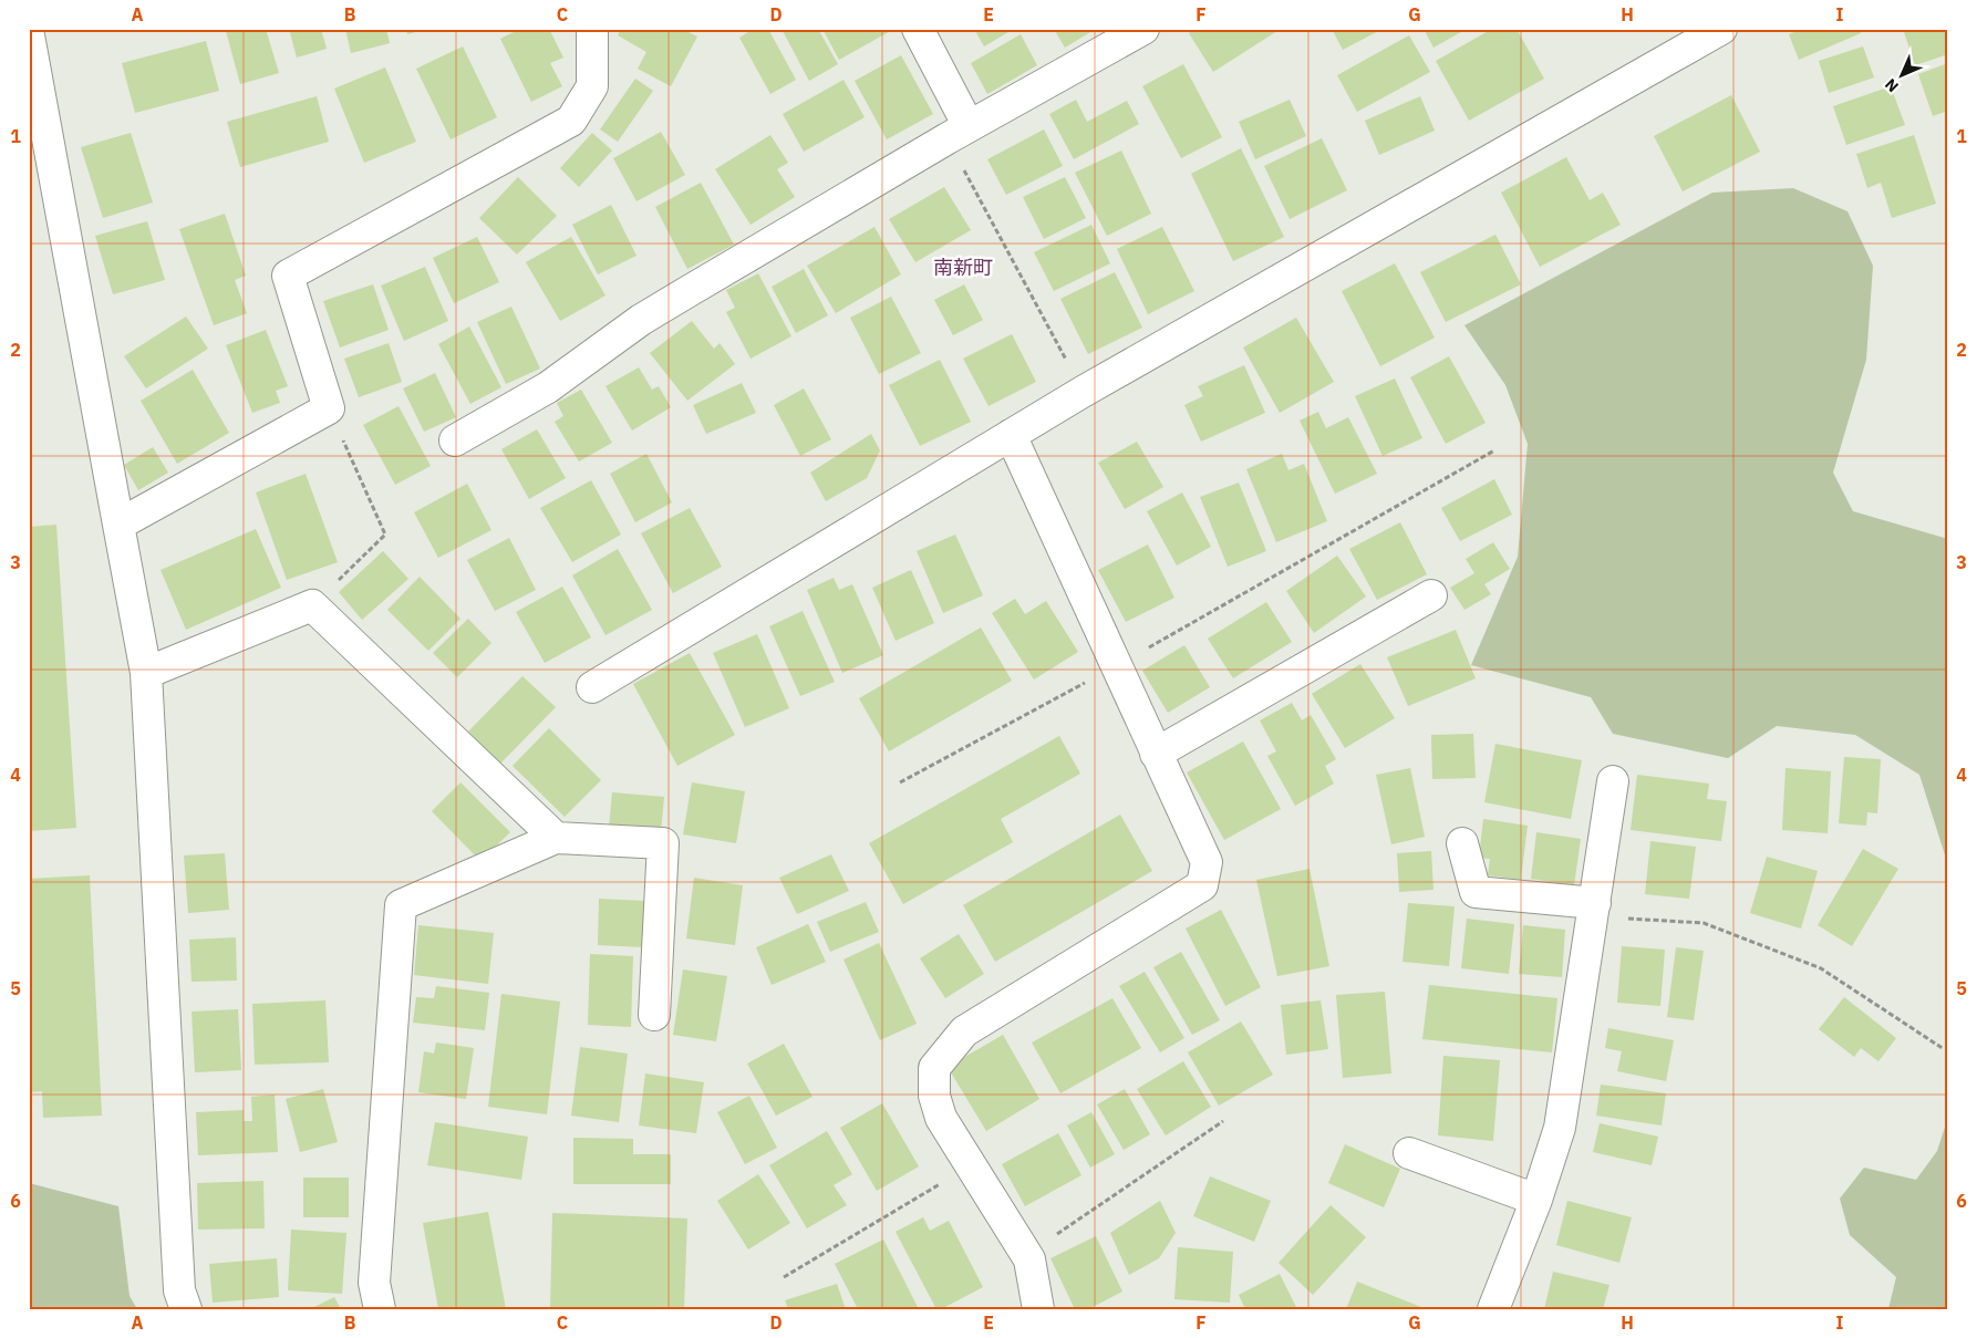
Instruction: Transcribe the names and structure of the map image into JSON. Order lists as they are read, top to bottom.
{
  "districts": ["南新町"],
  "north": "bottom left",
  "grid": {
    "columns": [
      "A",
      "B",
      "C",
      "D",
      "E",
      "F",
      "G",
      "H",
      "I"
    ],
    "rows": [
      "1",
      "2",
      "3",
      "4",
      "5",
      "6"
    ]
  }
}
